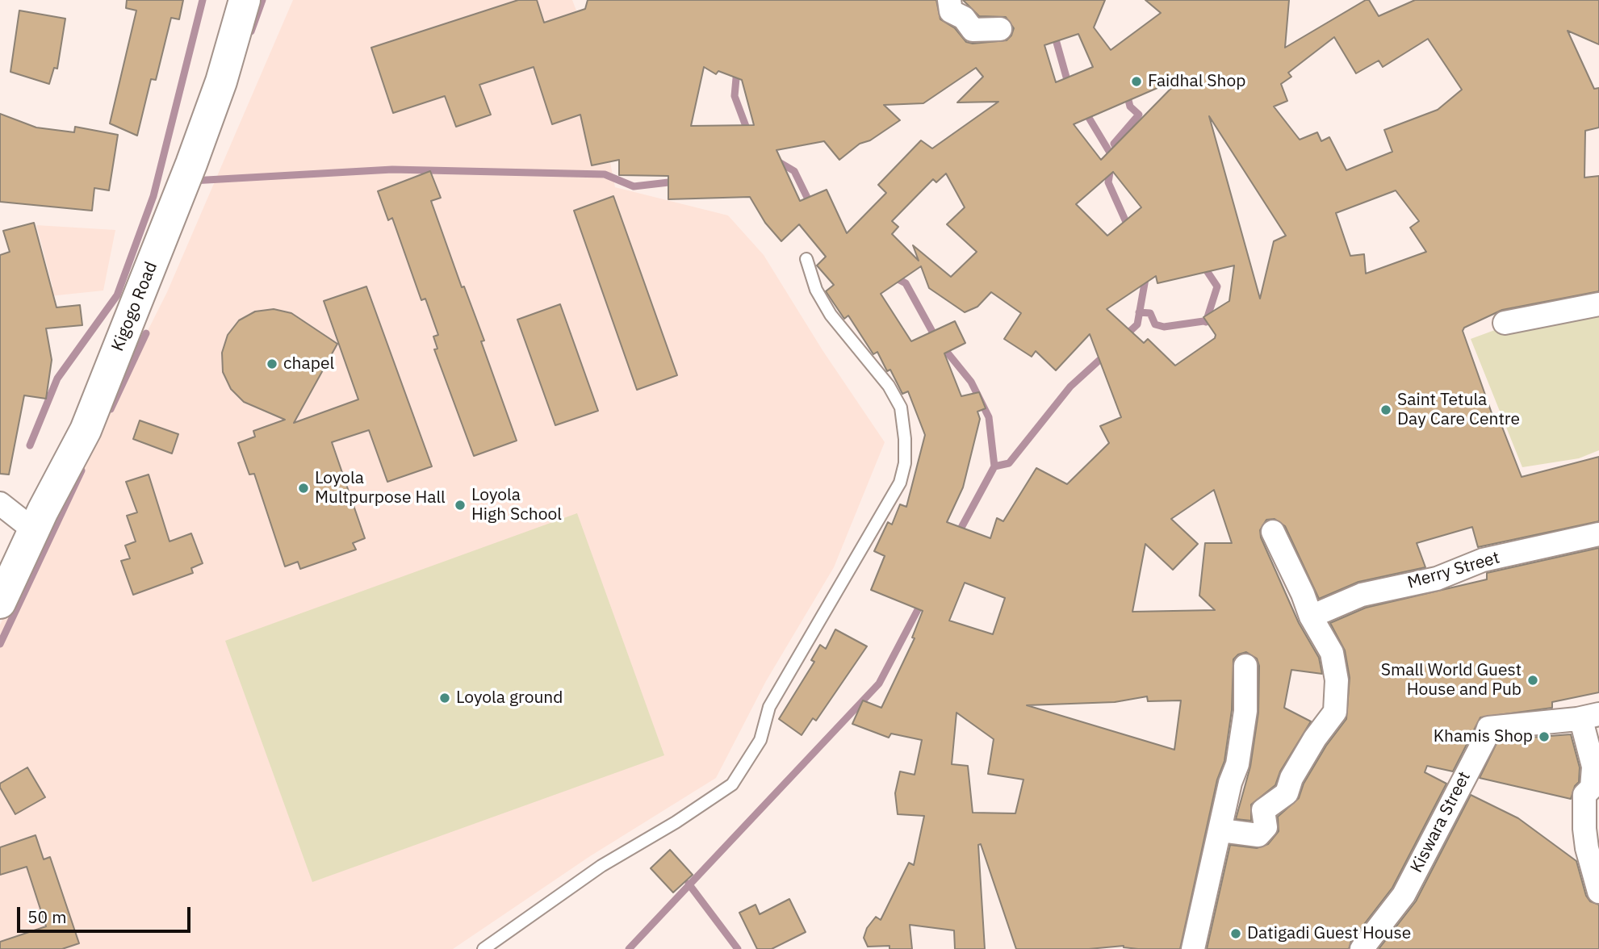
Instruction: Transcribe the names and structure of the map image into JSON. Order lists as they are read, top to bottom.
{
  "streets": {
    "main road": ["Kigogo Road"],
    "street": ["Merry Street", "Kiswara Street"]
  },
  "places": [
    "Faidhal Shop",
    "chapel",
    "Saint Tetula Day Care Centre",
    "Loyola Multpurpose Hall",
    "Loyola High School",
    "Small World Guest House and Pub",
    "Loyola ground",
    "Khamis Shop",
    "Datigadi Guest House"
  ],
  "scale_bar": "50 m"
}
